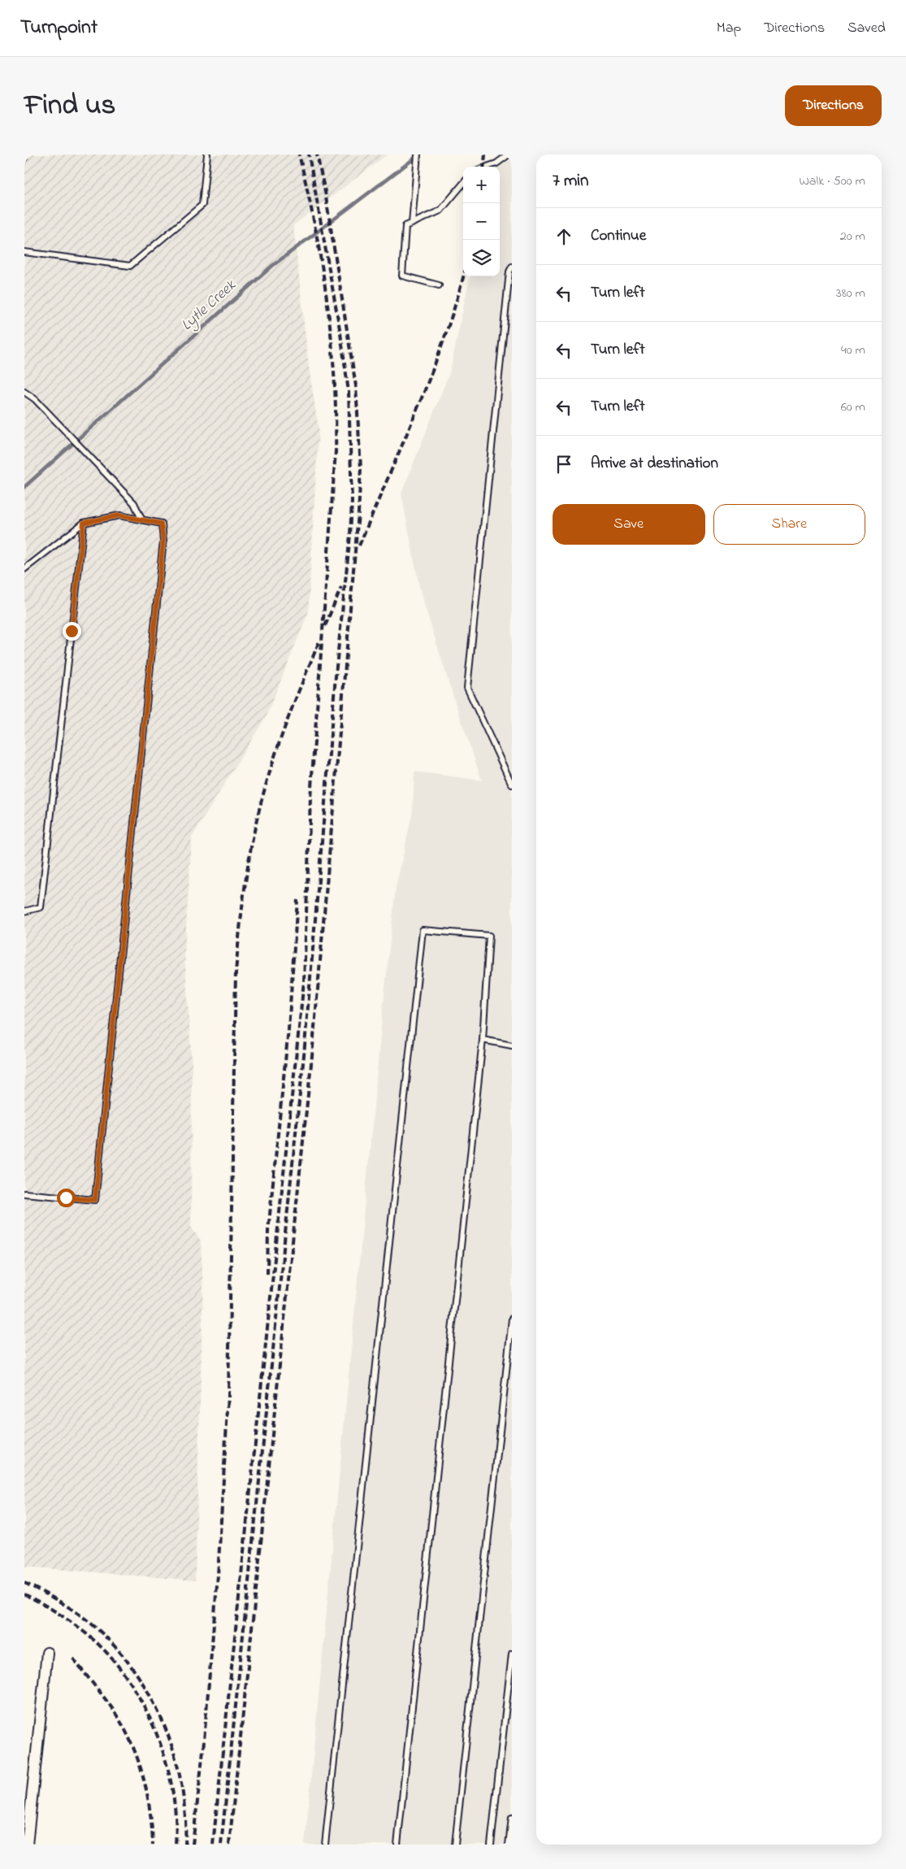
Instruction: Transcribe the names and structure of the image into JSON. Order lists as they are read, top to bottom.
{
  "water": ["Lytle Creek"],
  "page": {
    "header": "Turnpoint",
    "nav": ["Map", "Directions", "Saved"],
    "title": "Find us",
    "buttons": [
      "Directions",
      ["Save", "Share"]
    ],
    "heading": ["7 min", "Walk · 500 m"],
    "map_buttons": ["+", "−"],
    "list": [
      ["Continue", "20 m"],
      ["Turn left", "380 m"],
      ["Turn left", "40 m"],
      ["Turn left", "60 m"],
      "Arrive at destination"
    ]
  }
}
